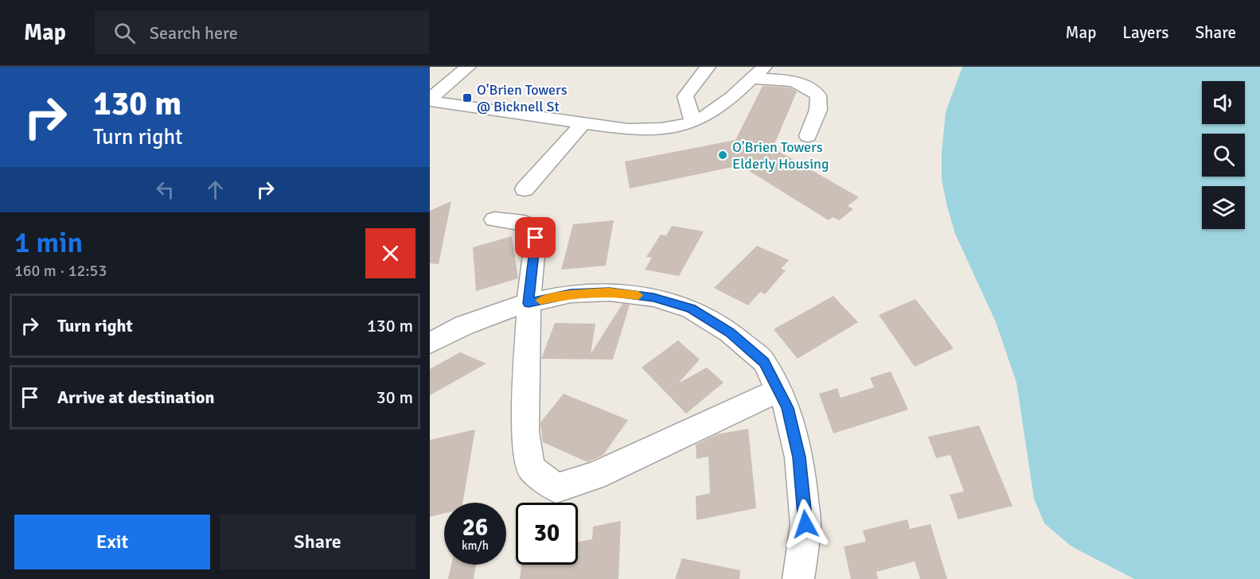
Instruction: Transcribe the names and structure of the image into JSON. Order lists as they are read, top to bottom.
{
  "places": {
    "transit": ["O'Brien Towers @ Bicknell St"],
    "other": ["O'Brien Towers Elderly Housing"]
  },
  "page": {
    "header": "Map",
    "search": "Search here",
    "nav": ["Map", "Layers", "Share"],
    "turn": ["130 m", "Turn right"],
    "heading": ["1 min", "160 m · 12:53"],
    "list": [
      {
        "name": "Turn right",
        "value": "130 m"
      },
      {
        "name": "Arrive at destination",
        "value": "30 m"
      }
    ],
    "speed": "26 km/h",
    "limit": "30",
    "buttons": ["Exit", "Share"]
  }
}
